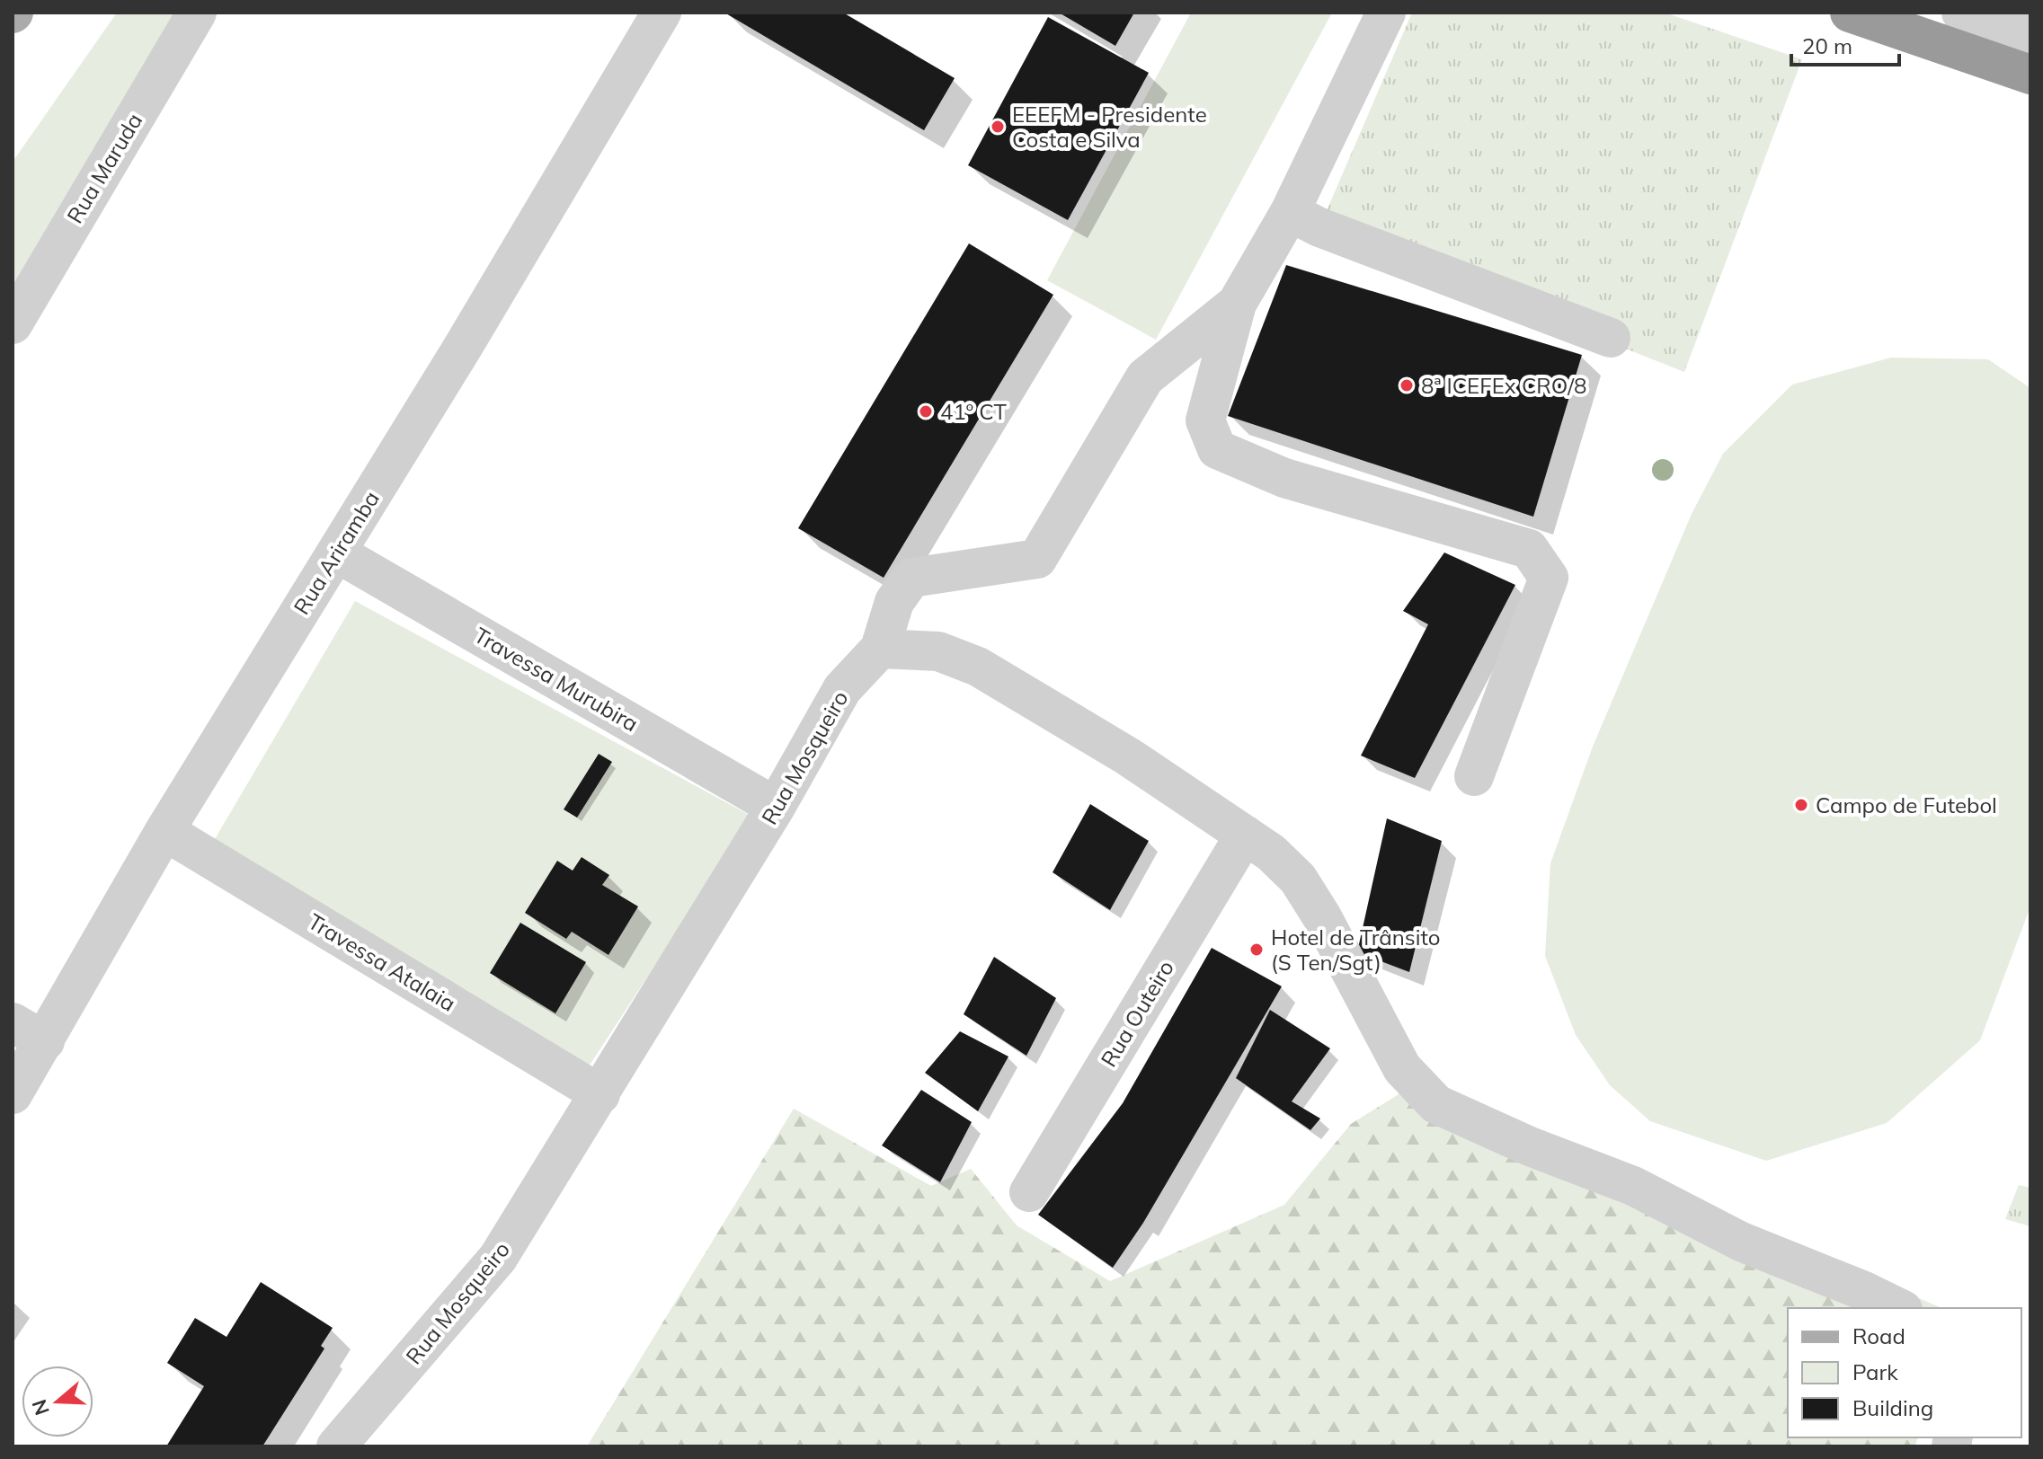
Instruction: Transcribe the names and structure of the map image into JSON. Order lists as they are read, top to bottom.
{
  "streets": {
    "street": [
      "Rua Maruda",
      "Rua Ariramba",
      "Travessa Murubira",
      "Rua Mosqueiro",
      "Travessa Atalaia",
      "Rua Outeiro"
    ]
  },
  "crossings": [
    ["Rua Ariramba", "Travessa Murubira"],
    ["Rua Ariramba", "Travessa Atalaia"],
    ["Travessa Murubira", "Rua Mosqueiro"],
    ["Rua Mosqueiro", "Travessa Atalaia"]
  ],
  "places": [
    "EEEFM - Presidente Costa e Silva",
    "8ª ICEFEx CRO/8",
    "41º CT",
    "Campo de Futebol",
    "Hotel de Trânsito (S Ten/Sgt)"
  ],
  "legend": ["Road", "Park", "Building"],
  "scale_bar": "20 m",
  "north": "left"
}
